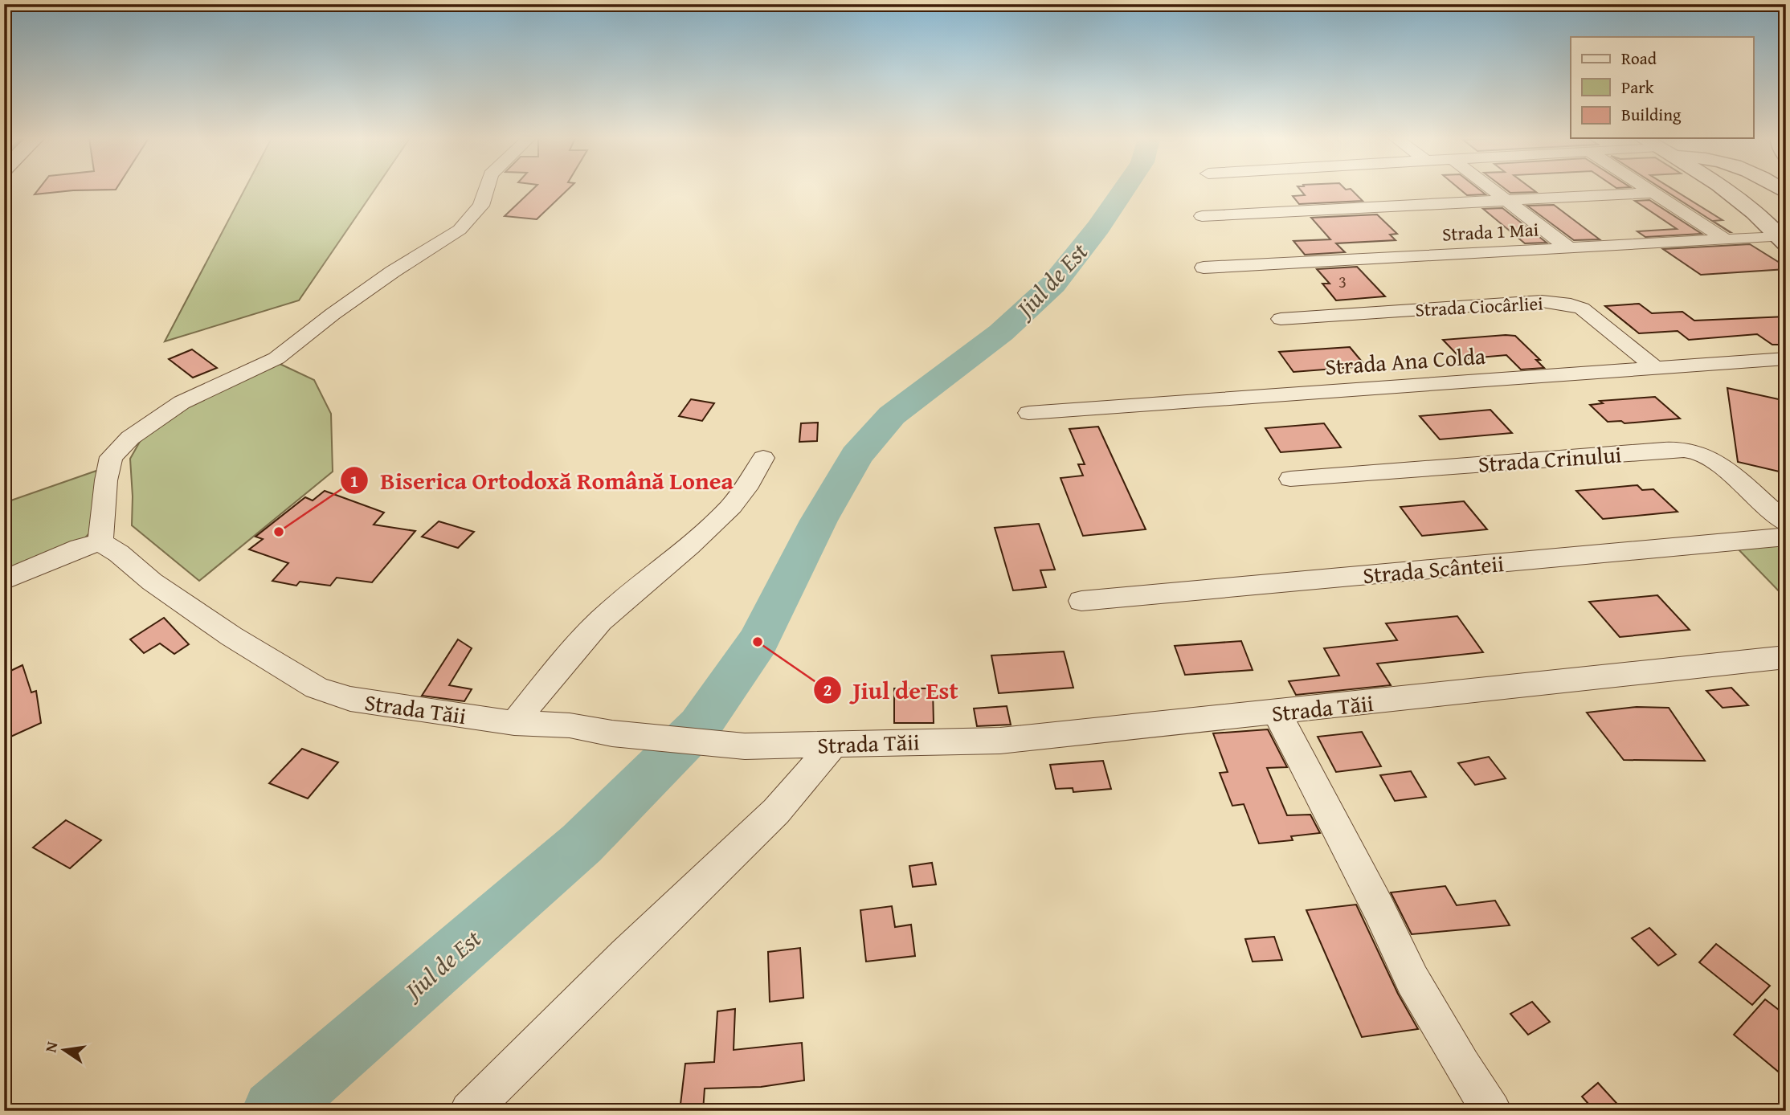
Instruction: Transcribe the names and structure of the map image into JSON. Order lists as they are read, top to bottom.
{
  "streets": {
    "street": [
      "Strada 1 Mai",
      "Strada Ciocârliei",
      "Strada Ana Colda",
      "Strada Crinului",
      "Strada Scânteii",
      "Strada Tăii"
    ]
  },
  "crossings": [
    ["Strada Ciocârliei", "Strada Ana Colda"]
  ],
  "water": ["Jiul de Est"],
  "places": ["Biserica Ortodoxă Română Lonea", "Jiul de Est"],
  "house_numbers": ["3"],
  "legend": ["Road", "Park", "Building"],
  "north": "left"
}
